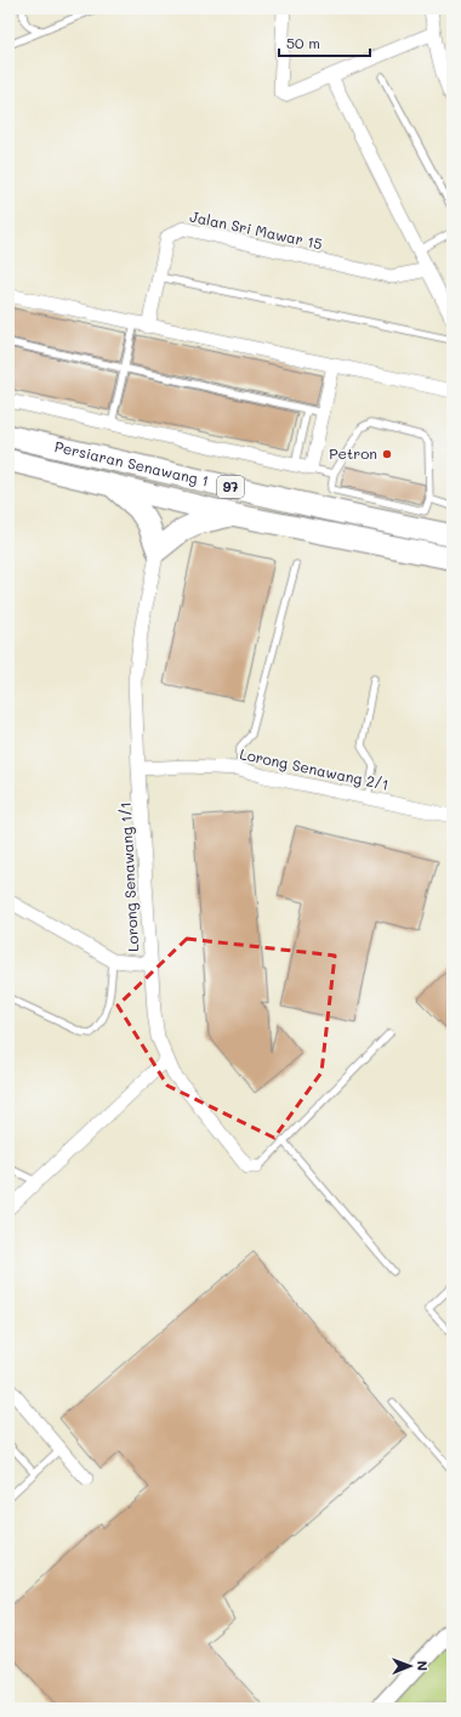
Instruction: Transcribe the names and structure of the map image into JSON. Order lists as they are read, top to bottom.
{
  "streets": {
    "main road": ["Persiaran Senawang 1", "97"],
    "street": ["Jalan Sri Mawar 15", "Lorong Senawang 2/1", "Lorong Senawang 1/1"]
  },
  "crossings": [
    ["Lorong Senawang 2/1", "Lorong Senawang 1/1"]
  ],
  "places": ["Petron"],
  "scale_bar": "50 m",
  "north": "right"
}
